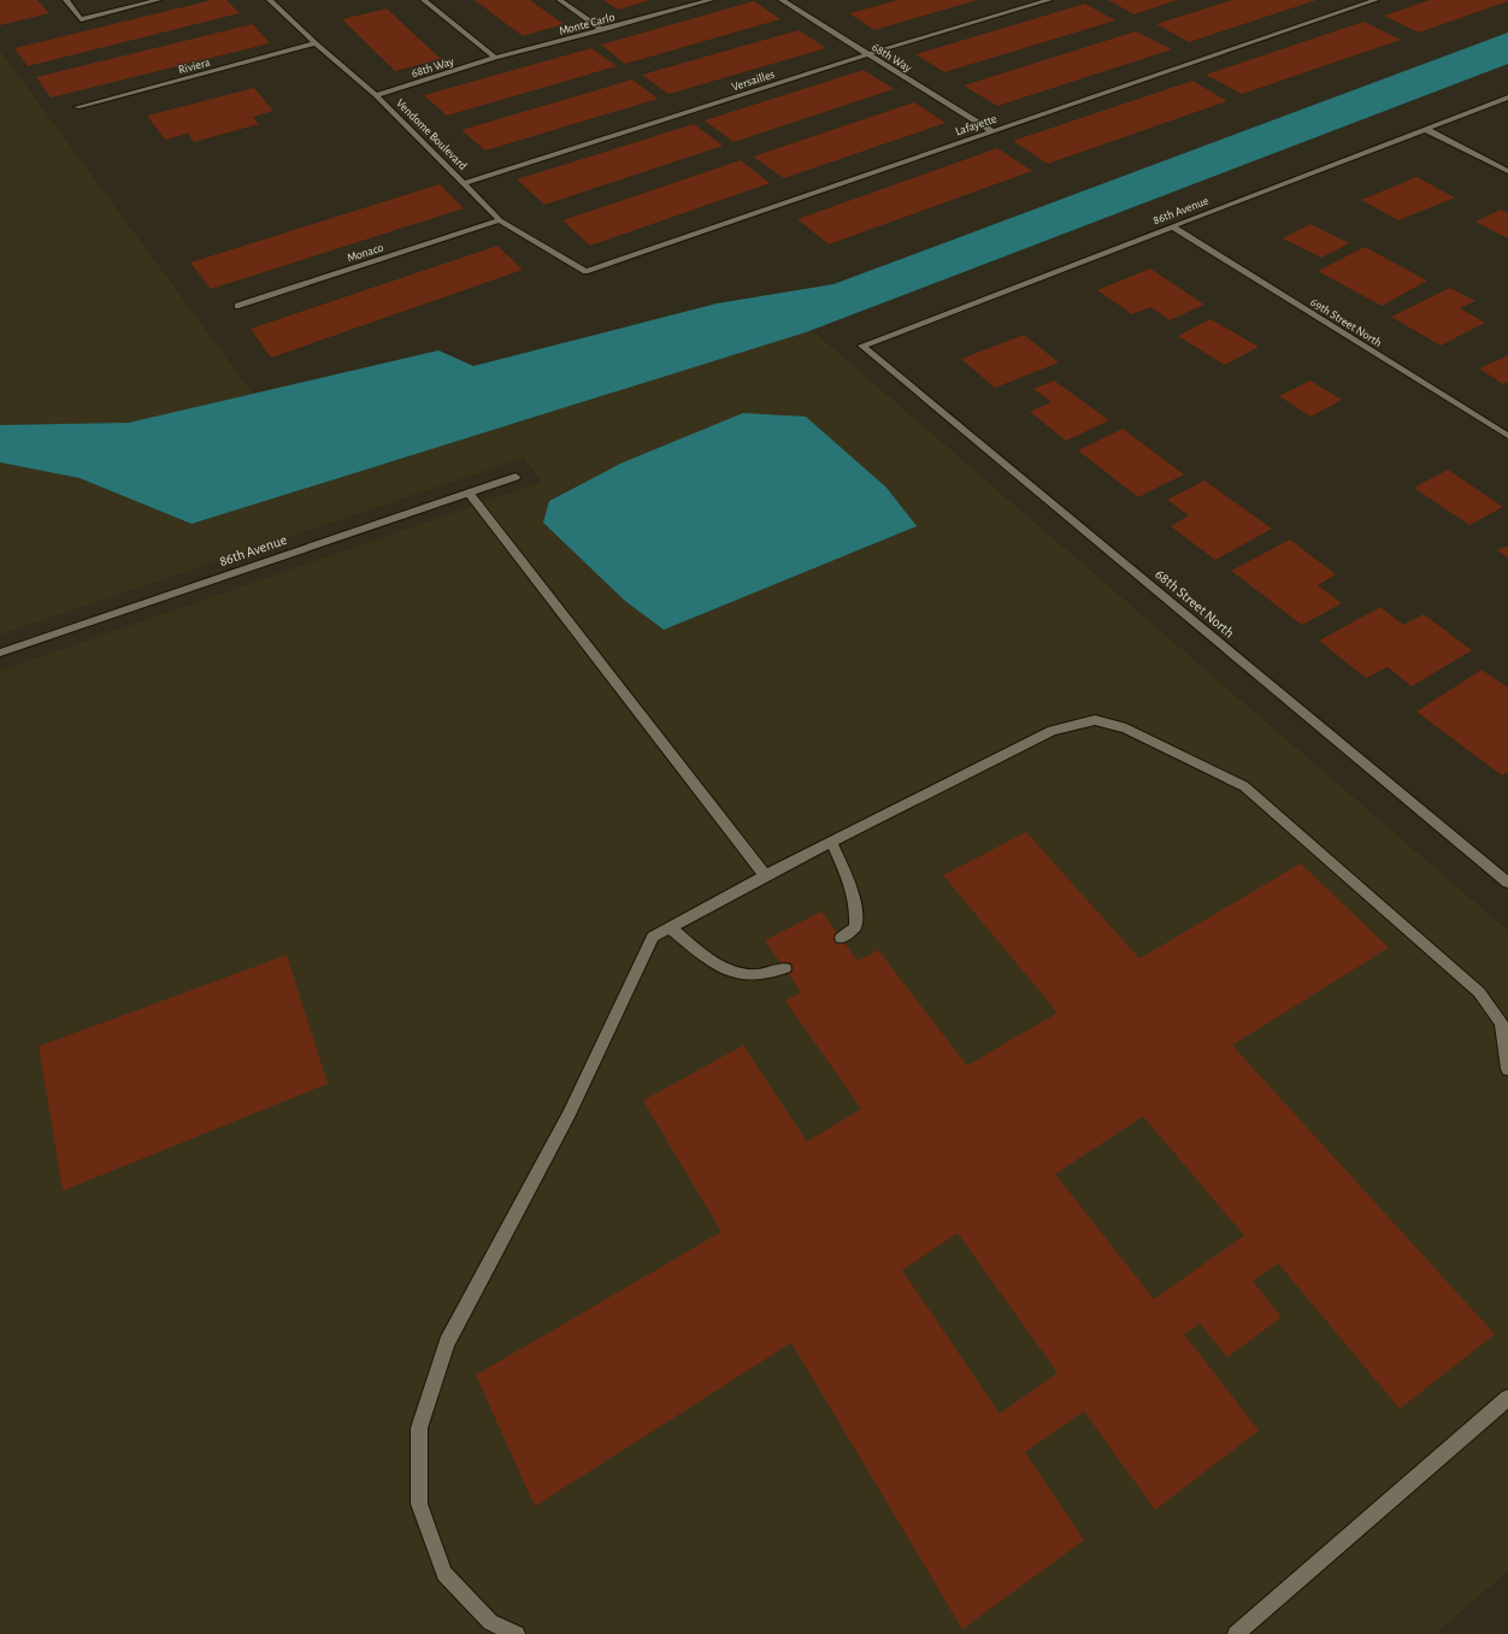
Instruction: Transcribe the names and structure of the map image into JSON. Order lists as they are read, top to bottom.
{
  "streets": {
    "street": [
      "Monte Carlo",
      "68th Way",
      "Riviera",
      "Versailles",
      "Lafayette",
      "Vendome Boulevard",
      "86th Avenue",
      "Monaco",
      "69th Street North",
      "68th Street North"
    ]
  },
  "crossings": [
    ["Monte Carlo", "68th Way"],
    ["68th Way", "Versailles"],
    ["68th Way", "Lafayette"],
    ["68th Way", "Vendome Boulevard"],
    ["Riviera", "Vendome Boulevard"],
    ["Versailles", "Vendome Boulevard"],
    ["Lafayette", "Vendome Boulevard"],
    ["Vendome Boulevard", "Monaco"],
    ["86th Avenue", "69th Street North"],
    ["86th Avenue", "68th Street North"]
  ]
}
